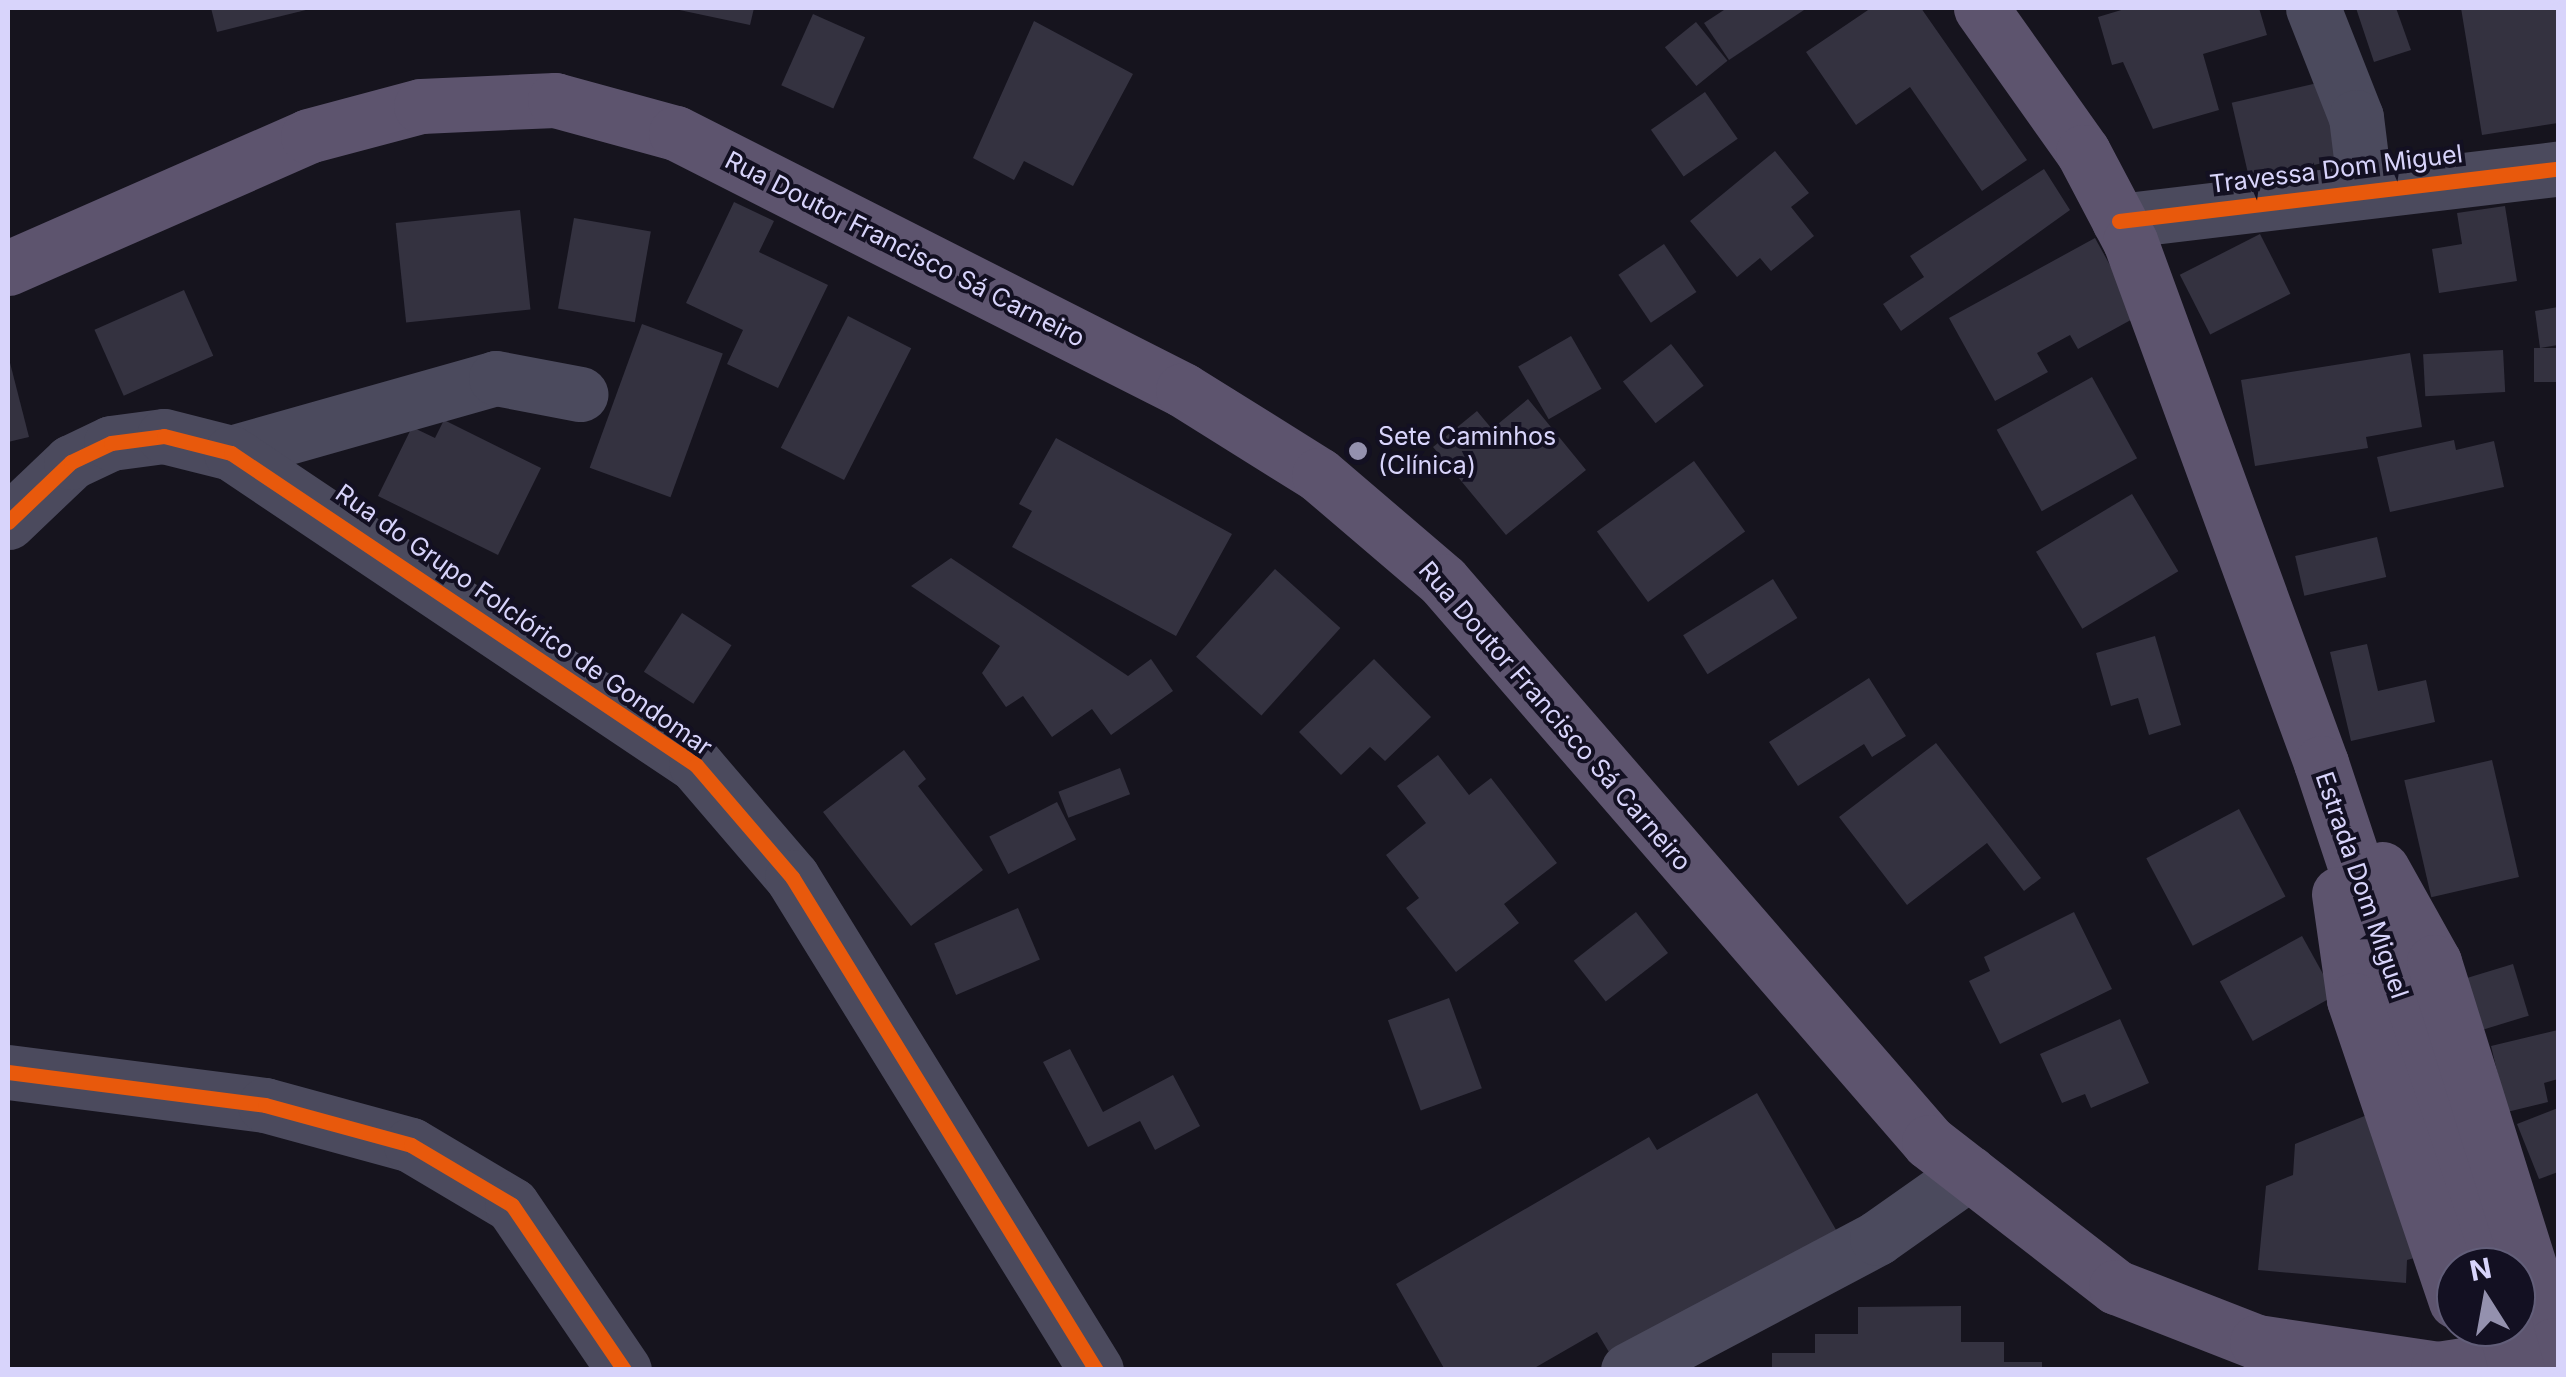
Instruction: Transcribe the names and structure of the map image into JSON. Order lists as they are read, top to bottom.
{
  "streets": {
    "main road": ["Rua Doutor Francisco Sá Carneiro", "Estrada Dom Miguel"],
    "street": ["Travessa Dom Miguel", "Rua do Grupo Folclórico de Gondomar"]
  },
  "crossings": [
    ["Travessa Dom Miguel", "Estrada Dom Miguel"]
  ],
  "places": ["Sete Caminhos (Clínica)"],
  "north": "top"
}
